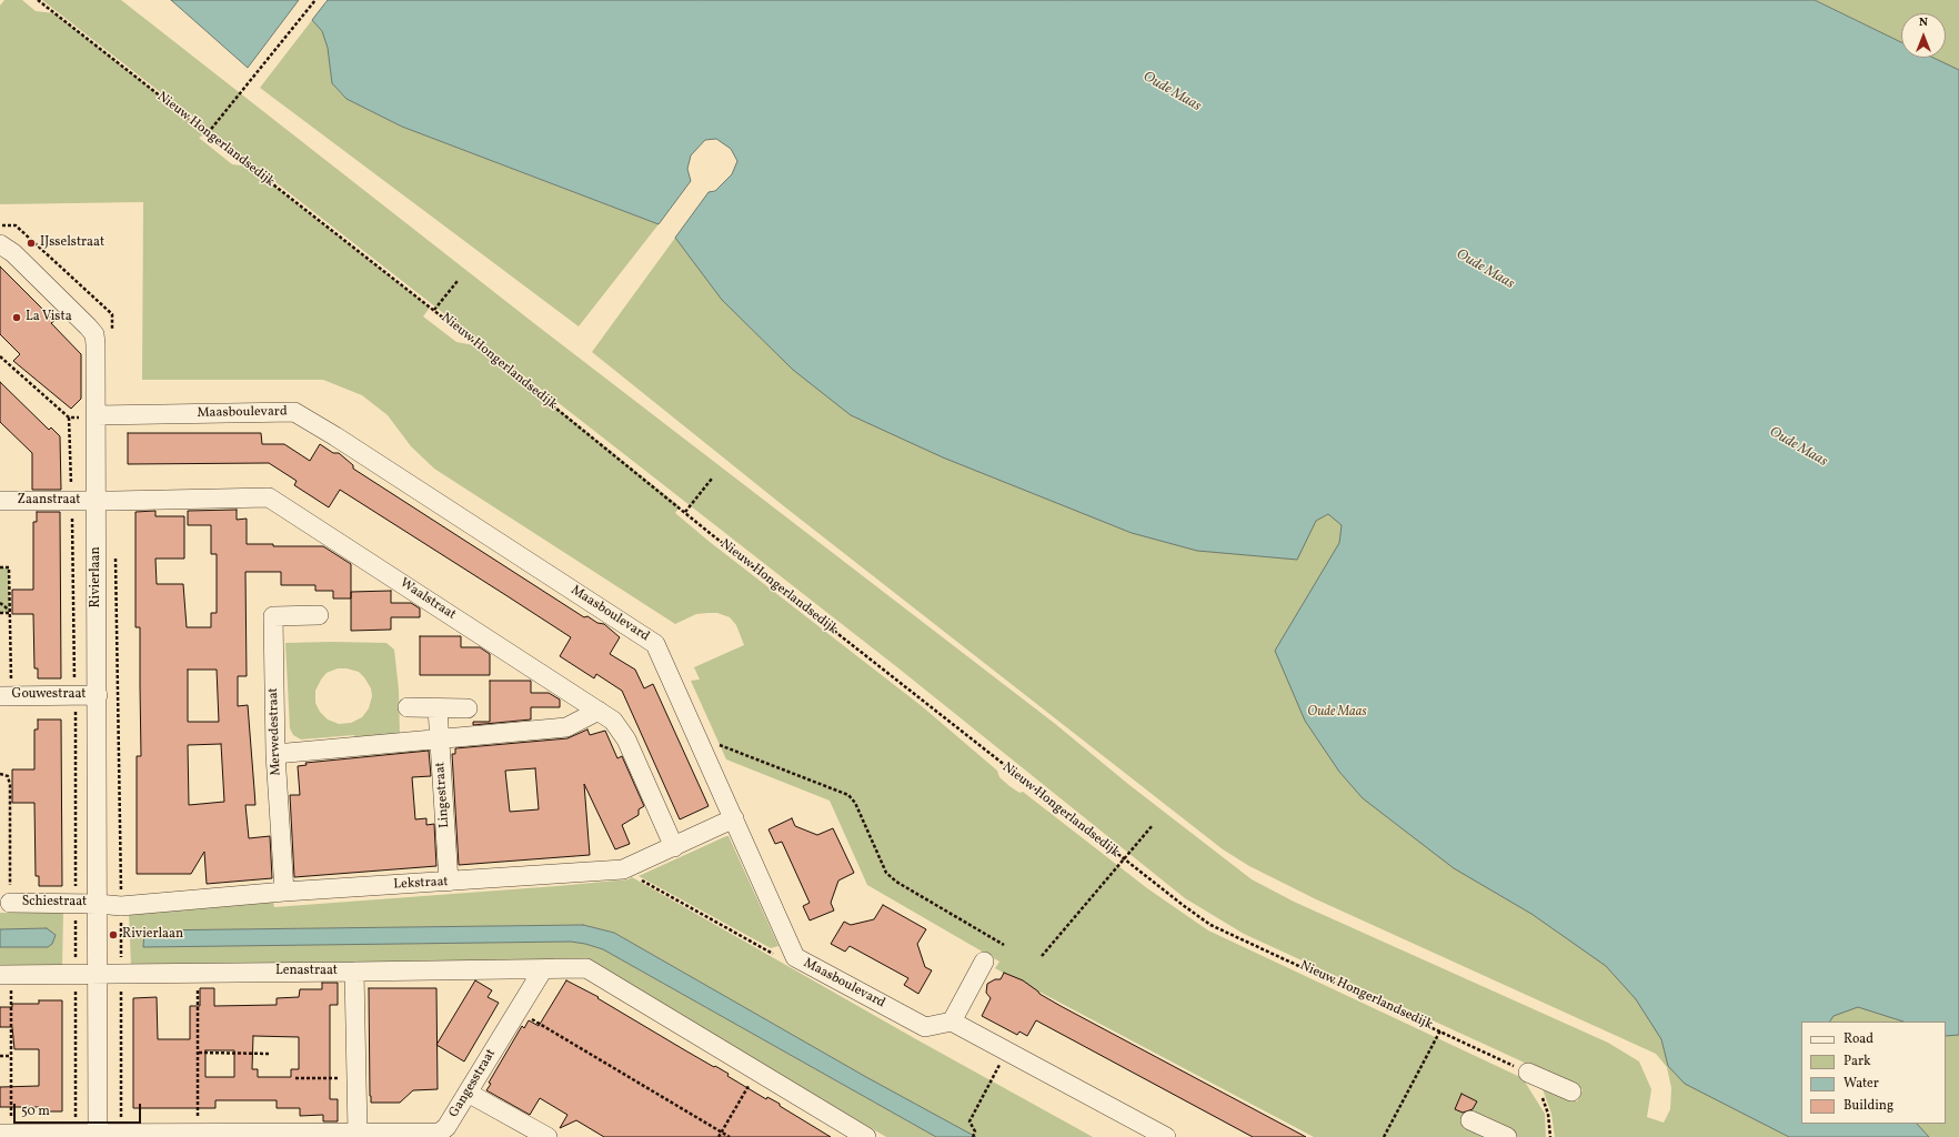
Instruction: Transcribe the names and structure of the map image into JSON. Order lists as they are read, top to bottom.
{
  "streets": {
    "street": [
      "Maasboulevard",
      "Zaanstraat",
      "Rivierlaan",
      "Waalstraat",
      "Gouwestraat",
      "Merwedestraat",
      "Lingestraat",
      "Lekstraat",
      "Schiestraat",
      "Lenastraat",
      "Gangesstraat"
    ],
    "path": ["Nieuw Hongerlandsedijk"]
  },
  "crossings": [
    ["Maasboulevard", "Rivierlaan"],
    ["Maasboulevard", "Lekstraat"],
    ["Zaanstraat", "Rivierlaan"],
    ["Zaanstraat", "Waalstraat"],
    ["Rivierlaan", "Waalstraat"],
    ["Rivierlaan", "Gouwestraat"],
    ["Rivierlaan", "Lekstraat"],
    ["Rivierlaan", "Schiestraat"],
    ["Rivierlaan", "Lenastraat"],
    ["Rivierlaan", "Gangesstraat"],
    ["Waalstraat", "Lekstraat"],
    ["Merwedestraat", "Lekstraat"],
    ["Lingestraat", "Lekstraat"],
    ["Lekstraat", "Schiestraat"],
    ["Lenastraat", "Gangesstraat"]
  ],
  "water": ["Oude Maas"],
  "parks": ["Oude Maas"],
  "places": ["IJsselstraat", "La Vista", "Rivierlaan"],
  "legend": [
    "Road",
    "Park",
    "Water",
    "Building"
  ],
  "scale_bar": "50 m",
  "north": "top"
}
